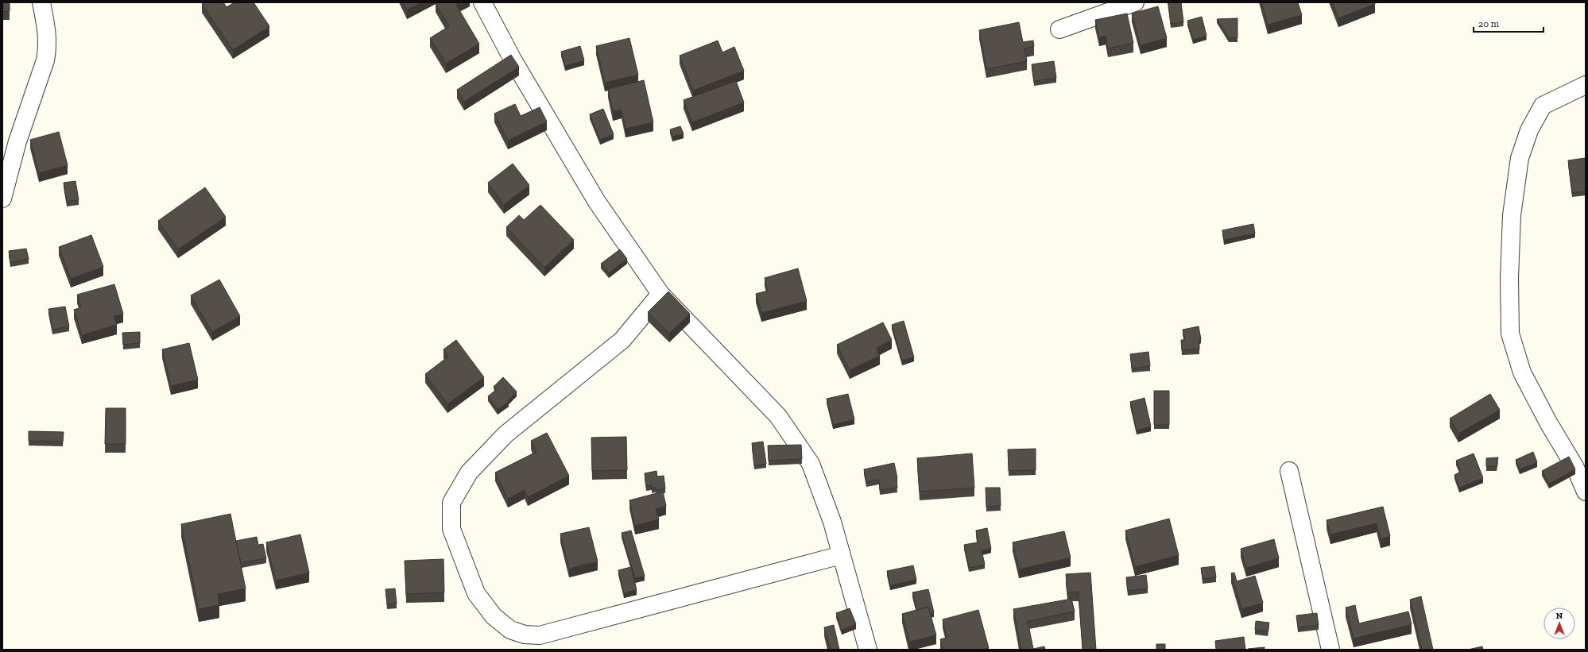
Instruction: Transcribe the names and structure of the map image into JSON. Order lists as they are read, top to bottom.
{
  "scale_bar": "20 m",
  "north": "top"
}
